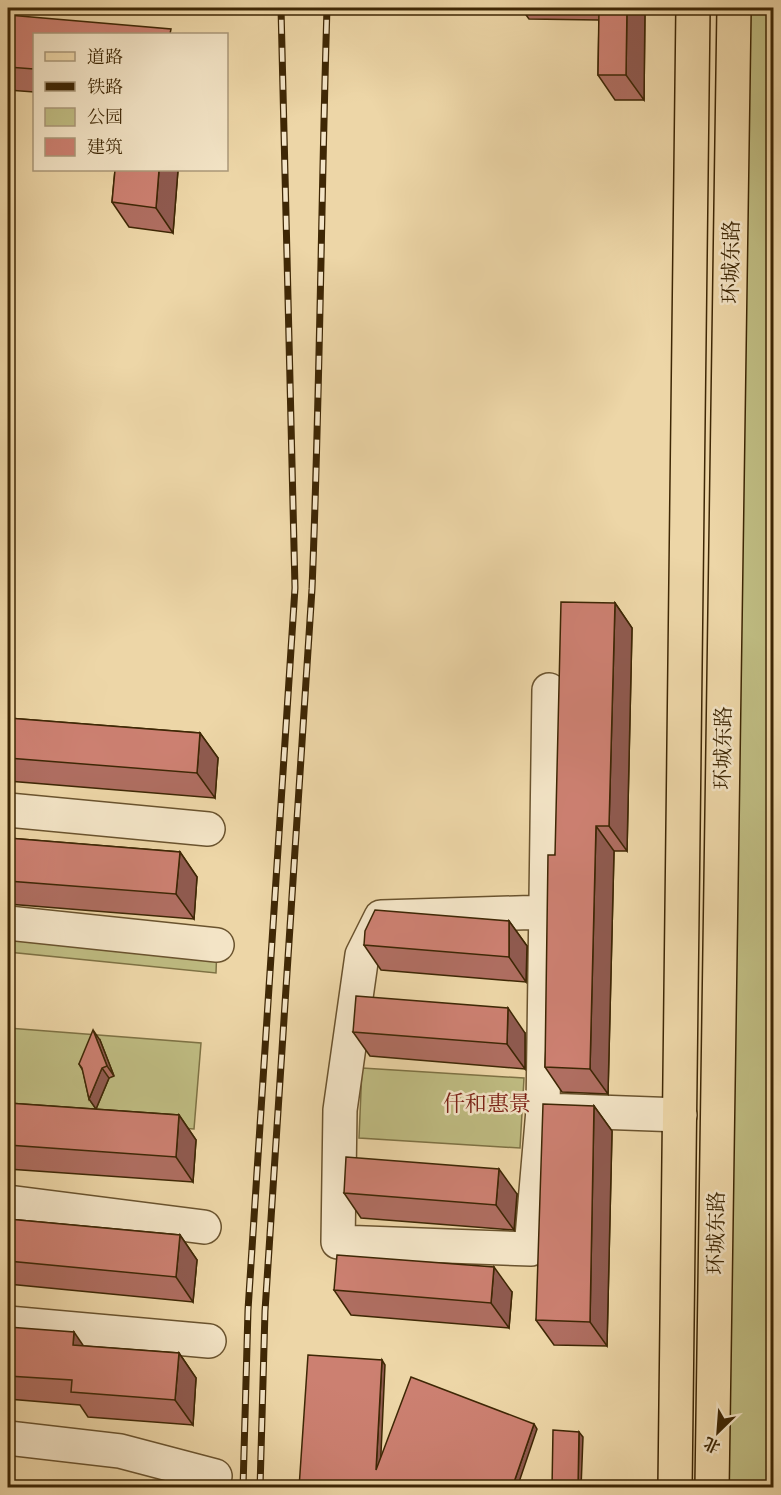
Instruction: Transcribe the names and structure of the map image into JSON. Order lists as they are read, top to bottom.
{
  "streets": {
    "main road": ["环城东路"]
  },
  "districts": ["仟和惠景"],
  "legend": [
    "道路",
    "铁路",
    "公园",
    "建筑"
  ],
  "north": "bottom left"
}
